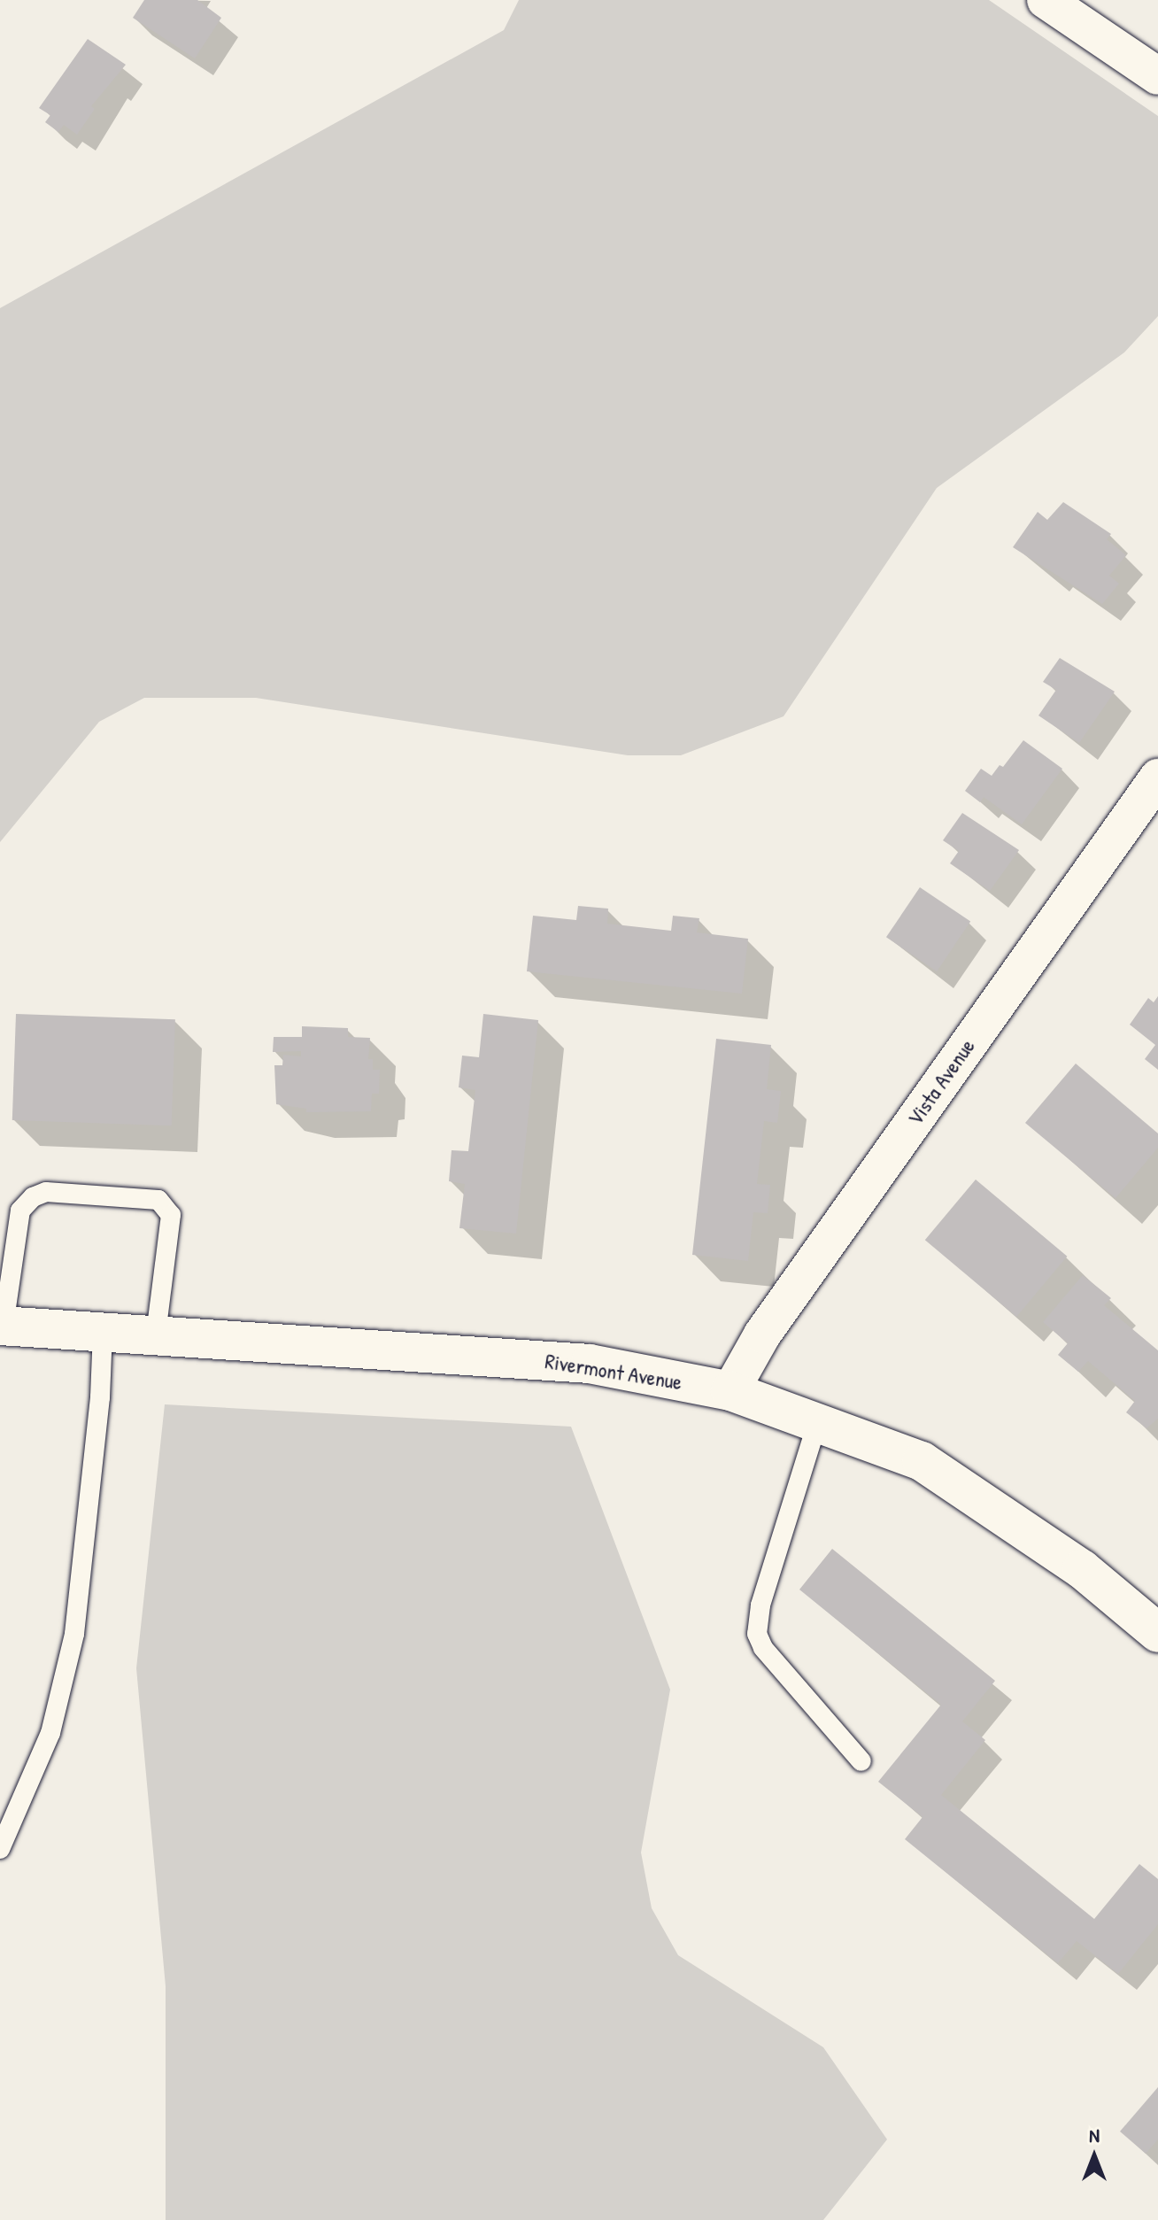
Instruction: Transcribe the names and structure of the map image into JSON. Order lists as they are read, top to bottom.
{
  "streets": {
    "main road": ["Rivermont Avenue"],
    "street": ["Vista Avenue"]
  },
  "crossings": [
    ["Vista Avenue", "Rivermont Avenue"]
  ],
  "north": "top"
}
